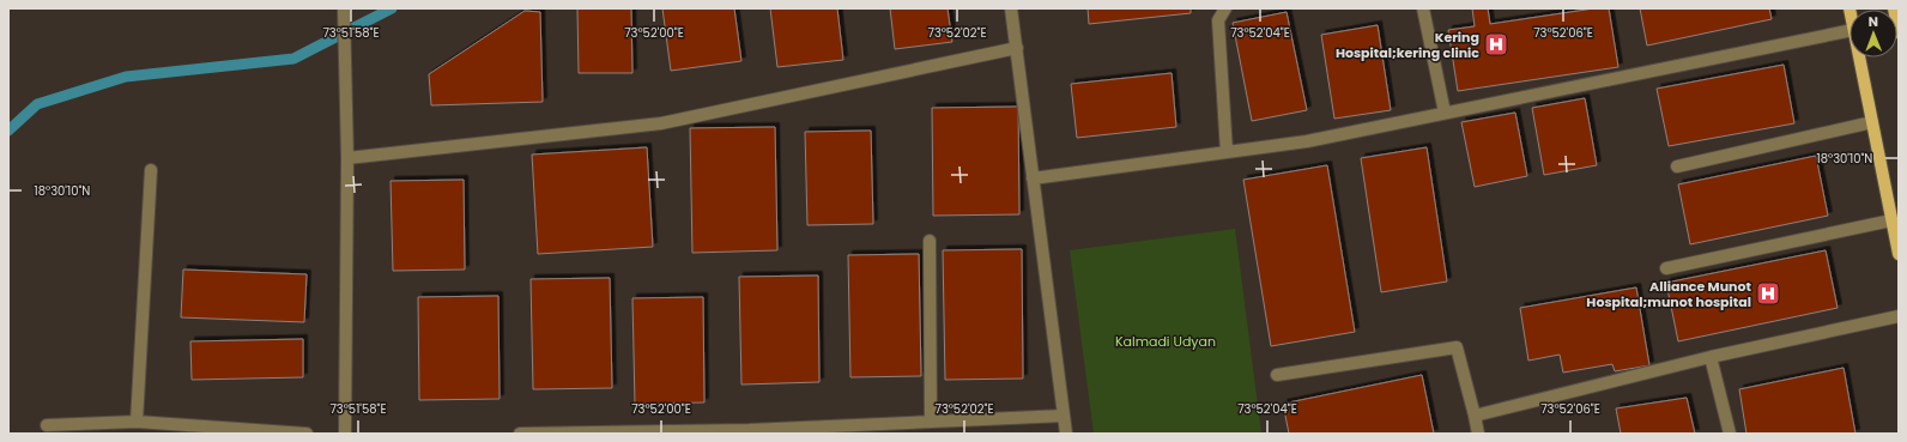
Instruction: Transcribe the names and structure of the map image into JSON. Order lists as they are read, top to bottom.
{
  "parks": ["Kalmadi Udyan"],
  "places": {
    "hospital": ["Kering Hospital;kering clinic", "Alliance Munot Hospital;munot hospital"]
  },
  "north": "top",
  "coordinates": [
    "73°52'04\"E",
    "73°52'06\"E",
    "73°51'58\"E",
    "73°52'00\"E",
    "73°52'02\"E",
    "18°30'10\"N"
  ]
}
